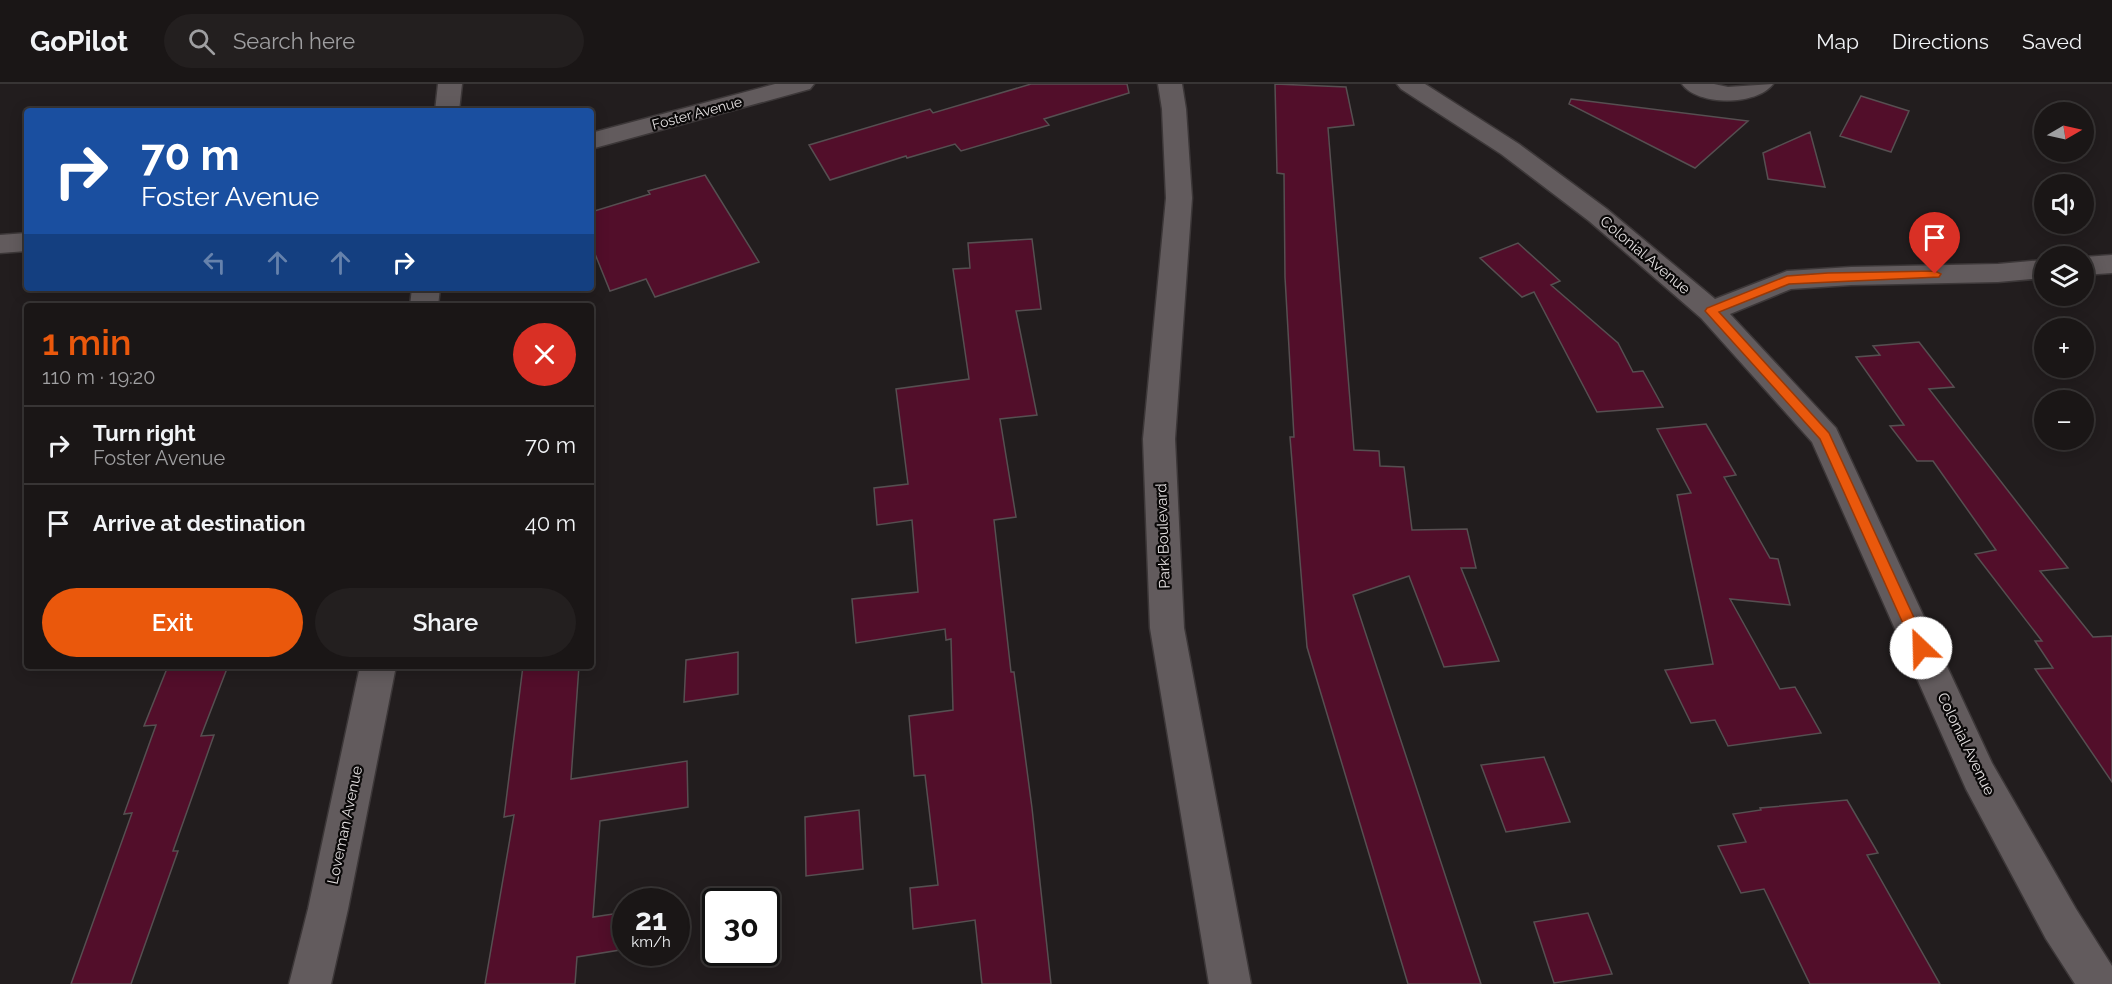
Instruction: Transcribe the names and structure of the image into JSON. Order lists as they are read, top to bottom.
{
  "streets": {
    "street": [
      "Foster Avenue",
      "Colonial Avenue",
      "Park Boulevard",
      "Loveman Avenue"
    ]
  },
  "north": "right",
  "page": {
    "header": "GoPilot",
    "search": "Search here",
    "nav": ["Map", "Directions", "Saved"],
    "map_buttons": ["+", "−"],
    "turn": ["70 m", "Foster Avenue"],
    "heading": ["1 min", "110 m · 19:20"],
    "list": [
      {
        "name": "Turn right",
        "note": "Foster Avenue",
        "value": "70 m"
      },
      {
        "name": "Arrive at destination",
        "value": "40 m"
      }
    ],
    "buttons": ["Exit", "Share"],
    "speed": "21 km/h",
    "limit": "30"
  }
}
